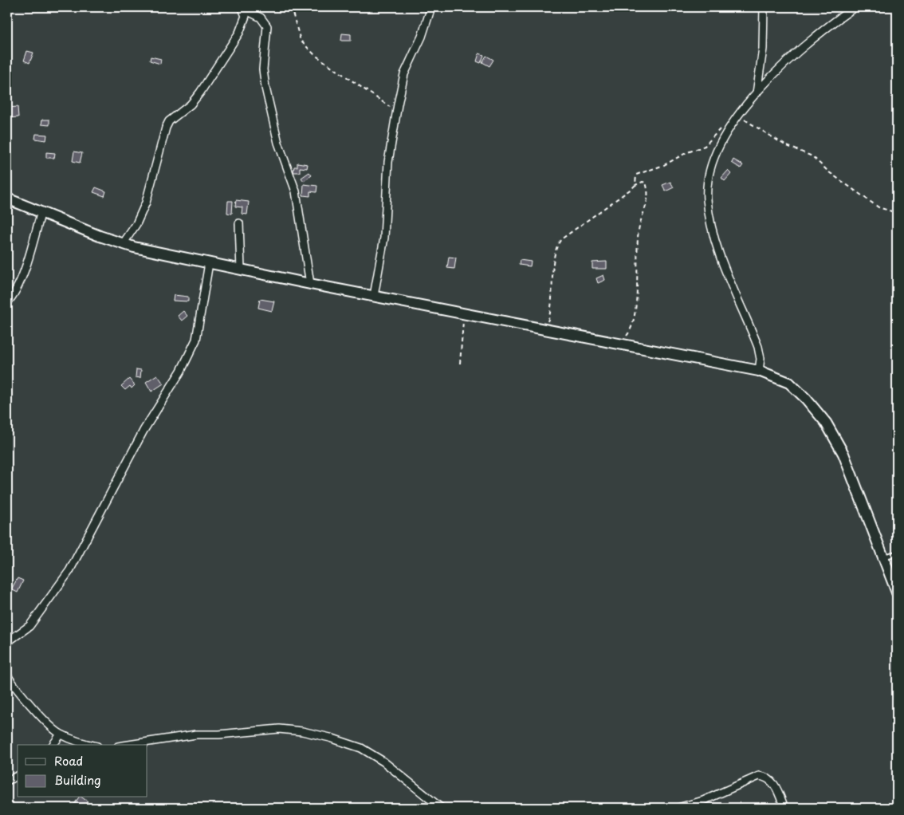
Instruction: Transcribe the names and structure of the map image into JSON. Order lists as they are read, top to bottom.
{
  "legend": ["Road", "Building"]
}
